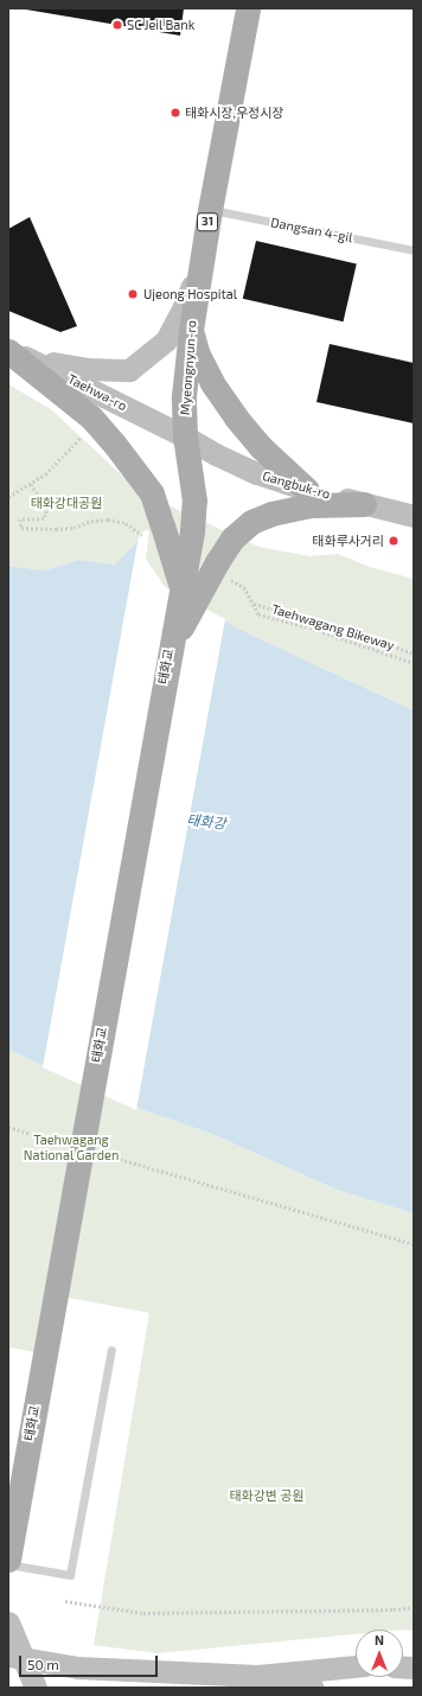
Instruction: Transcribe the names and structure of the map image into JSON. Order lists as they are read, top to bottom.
{
  "streets": {
    "main road": [
      "31",
      "Myeongnyun-ro",
      "Taehwa-ro",
      "Gangbuk-ro",
      "태화교"
    ],
    "lane": ["Dangsan 4-gil"],
    "path": ["Taehwagang Bikeway"]
  },
  "crossings": [
    ["Dangsan 4-gil", "Myeongnyun-ro"],
    ["Myeongnyun-ro", "Taehwa-ro"],
    ["Myeongnyun-ro", "Gangbuk-ro"],
    ["Myeongnyun-ro", "태화교"],
    ["Taehwa-ro", "Gangbuk-ro"]
  ],
  "water": ["태화강"],
  "parks": ["태화강대공원", "Taehwagang National Garden", "태화강변 공원"],
  "places": [
    "SC Jeil Bank",
    "태화시장,우정시장",
    "Ujeong Hospital",
    "태화루사거리"
  ],
  "scale_bar": "50 m",
  "north": "top"
}
